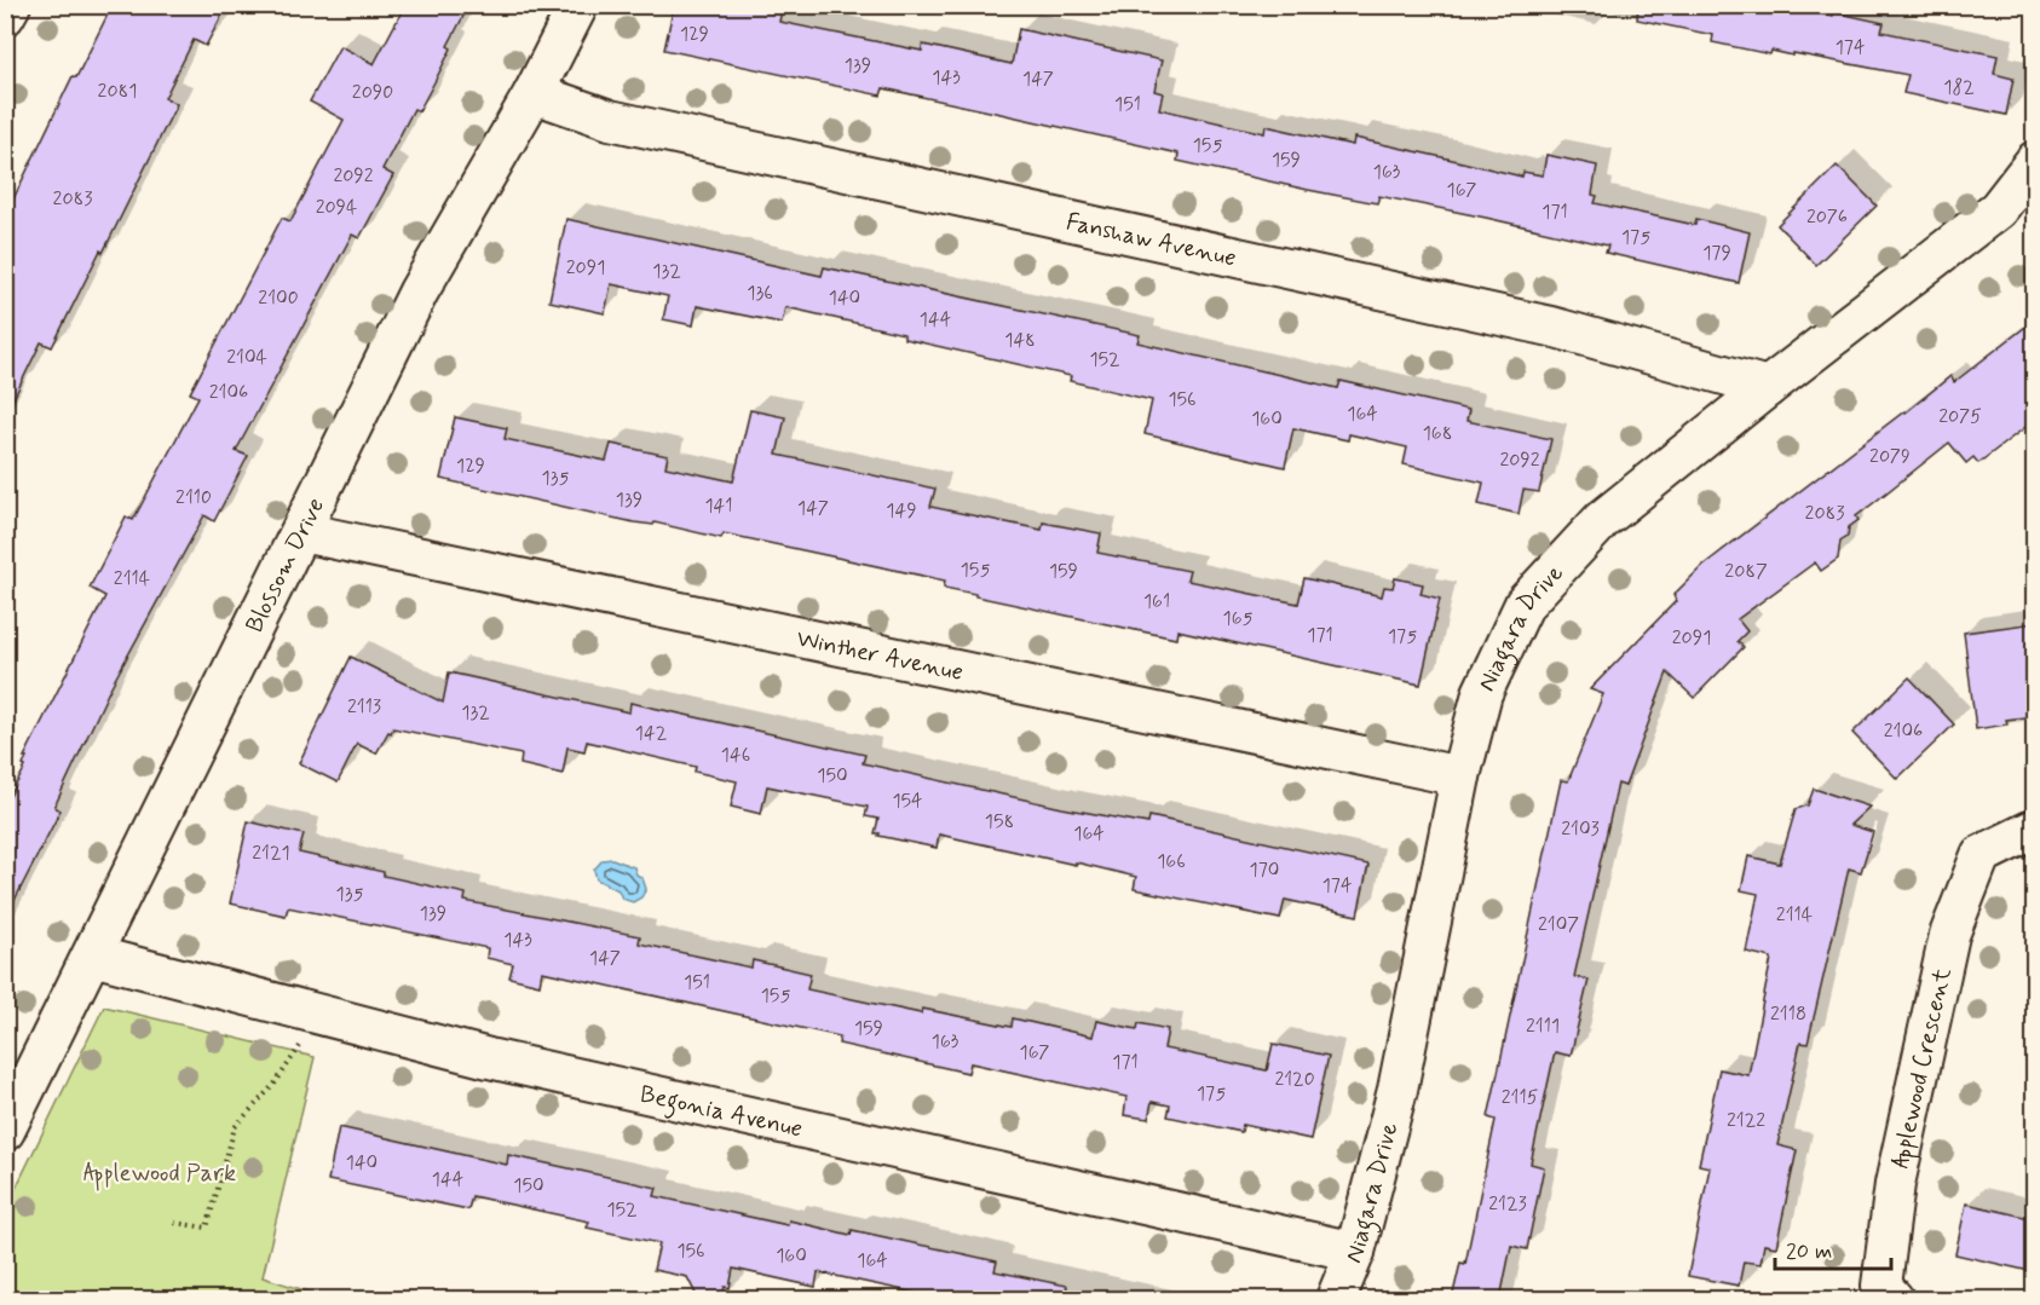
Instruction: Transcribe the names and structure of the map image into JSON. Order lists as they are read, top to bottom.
{
  "streets": {
    "street": [
      "Fanshaw Avenue",
      "Blossom Drive",
      "Niagara Drive",
      "Winther Avenue",
      "Applewood Crescent",
      "Begonia Avenue"
    ]
  },
  "crossings": [
    ["Fanshaw Avenue", "Blossom Drive"],
    ["Fanshaw Avenue", "Niagara Drive"],
    ["Blossom Drive", "Winther Avenue"],
    ["Blossom Drive", "Begonia Avenue"],
    ["Niagara Drive", "Winther Avenue"],
    ["Niagara Drive", "Begonia Avenue"]
  ],
  "parks": ["Applewood Park"],
  "house_numbers": [
    "129",
    "174",
    "139",
    "143",
    "147",
    "182",
    "2081",
    "2090",
    "151",
    "155",
    "159",
    "163",
    "2092",
    "167",
    "2083",
    "2094",
    "171",
    "2076",
    "175",
    "179",
    "2091",
    "132",
    "136",
    "2100",
    "140",
    "144",
    "148",
    "2104",
    "152",
    "2106",
    "156",
    "164",
    "2075",
    "160",
    "168",
    "2079",
    "2092",
    "129",
    "135",
    "2110",
    "139",
    "141",
    "147",
    "149",
    "2083",
    "155",
    "159",
    "2087",
    "2114",
    "161",
    "165",
    "171",
    "175",
    "2091",
    "2113",
    "132",
    "2106",
    "142",
    "146",
    "150",
    "154",
    "158",
    "2103",
    "164",
    "2121",
    "166",
    "170",
    "174",
    "135",
    "139",
    "2114",
    "2107",
    "143",
    "147",
    "151",
    "155",
    "2118",
    "2111",
    "159",
    "163",
    "167",
    "171",
    "2120",
    "175",
    "2115",
    "2122",
    "140",
    "144",
    "150",
    "2123",
    "152",
    "156",
    "160",
    "164"
  ],
  "scale_bar": "20 m"
}
